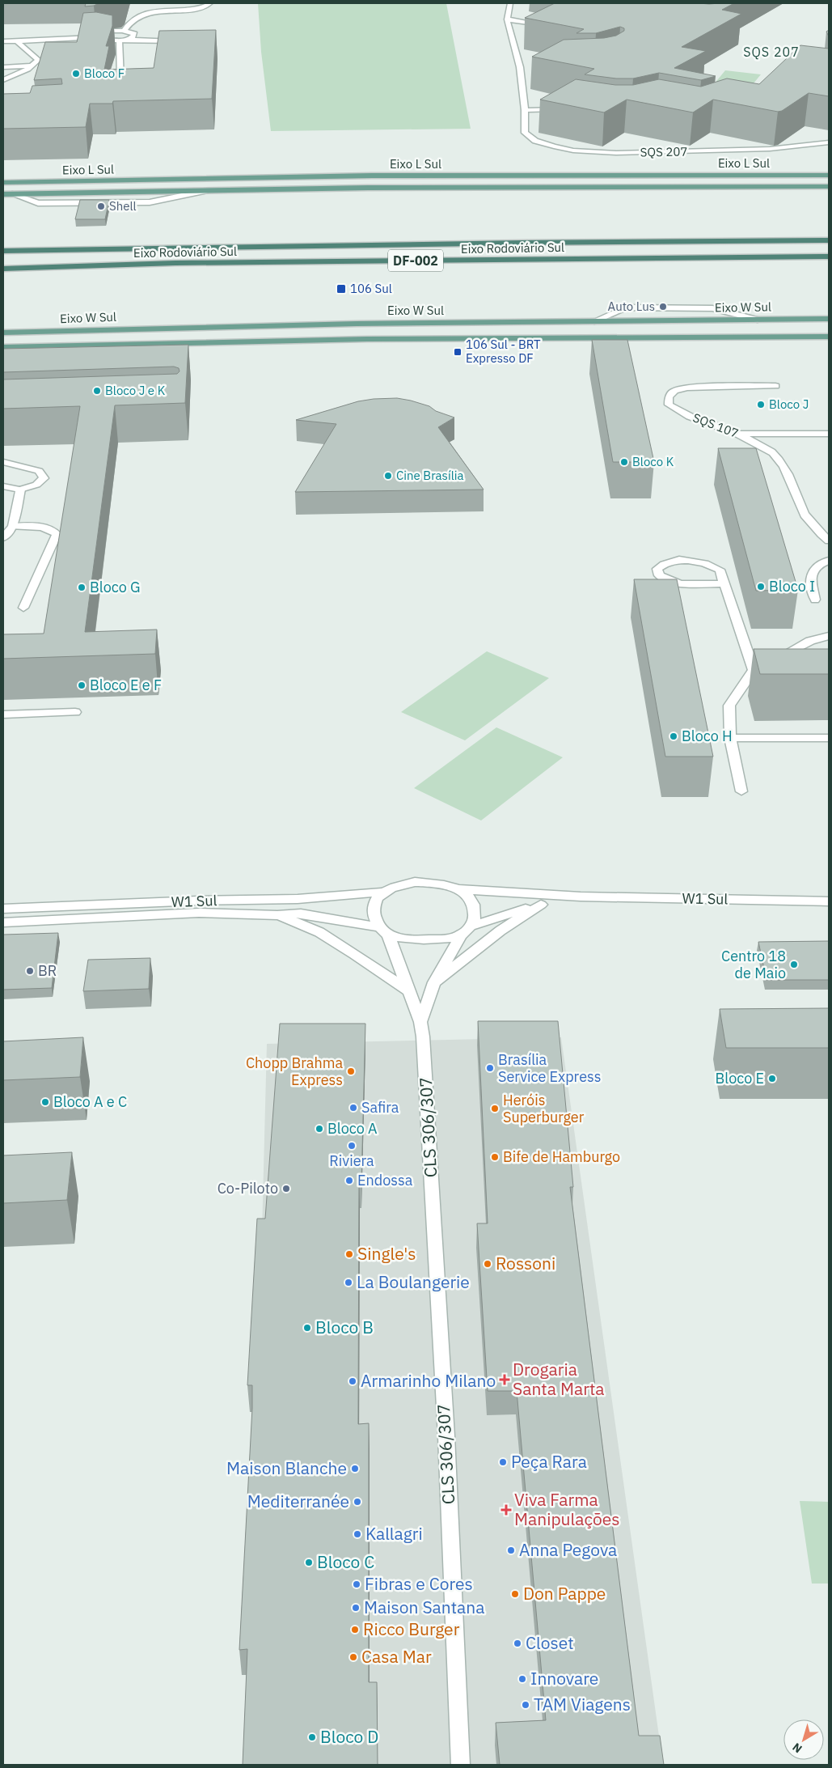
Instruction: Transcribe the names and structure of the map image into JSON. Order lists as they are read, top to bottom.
{
  "streets": {
    "highway": ["Eixo Rodoviário Sul", "DF-002"],
    "main road": ["Eixo L Sul", "Eixo W Sul"],
    "street": [
      "SQS 207",
      "SQS 107",
      "W1 Sul",
      "CLS 306/307"
    ]
  },
  "crossings": [
    ["W1 Sul", "CLS 306/307"]
  ],
  "districts": ["SQS 207"],
  "places": {
    "other": [
      "Bloco F",
      "Shell",
      "Auto Lus",
      "Bloco J e K",
      "Bloco J",
      "Bloco K",
      "Cine Brasília",
      "Bloco I",
      "Bloco G",
      "Bloco E e F",
      "Bloco H",
      "Centro 18 de Maio",
      "BR",
      "Brasília Service Express",
      "Chopp Brahma Express",
      "Bloco E",
      "Bloco A e C",
      "Safira",
      "Heróis Superburger",
      "Bloco A",
      "Riviera",
      "Bife de Hamburgo",
      "Endossa",
      "Co-Piloto",
      "Single's",
      "Rossoni",
      "La Boulangerie",
      "Bloco B",
      "Armarinho Milano",
      "Peça Rara",
      "Maison Blanche",
      "Mediterranée",
      "Kallagri",
      "Anna Pegova",
      "Bloco C",
      "Fibras e Cores",
      "Don Pappe",
      "Maison Santana",
      "Ricco Burger",
      "Closet",
      "Casa Mar",
      "Innovare",
      "TAM Viagens",
      "Bloco D"
    ],
    "transit": ["106 Sul", "106 Sul - BRT Expresso DF"],
    "health": ["Drogaria Santa Marta", "Viva Farma Manipulações"]
  },
  "north": "bottom left"
}
